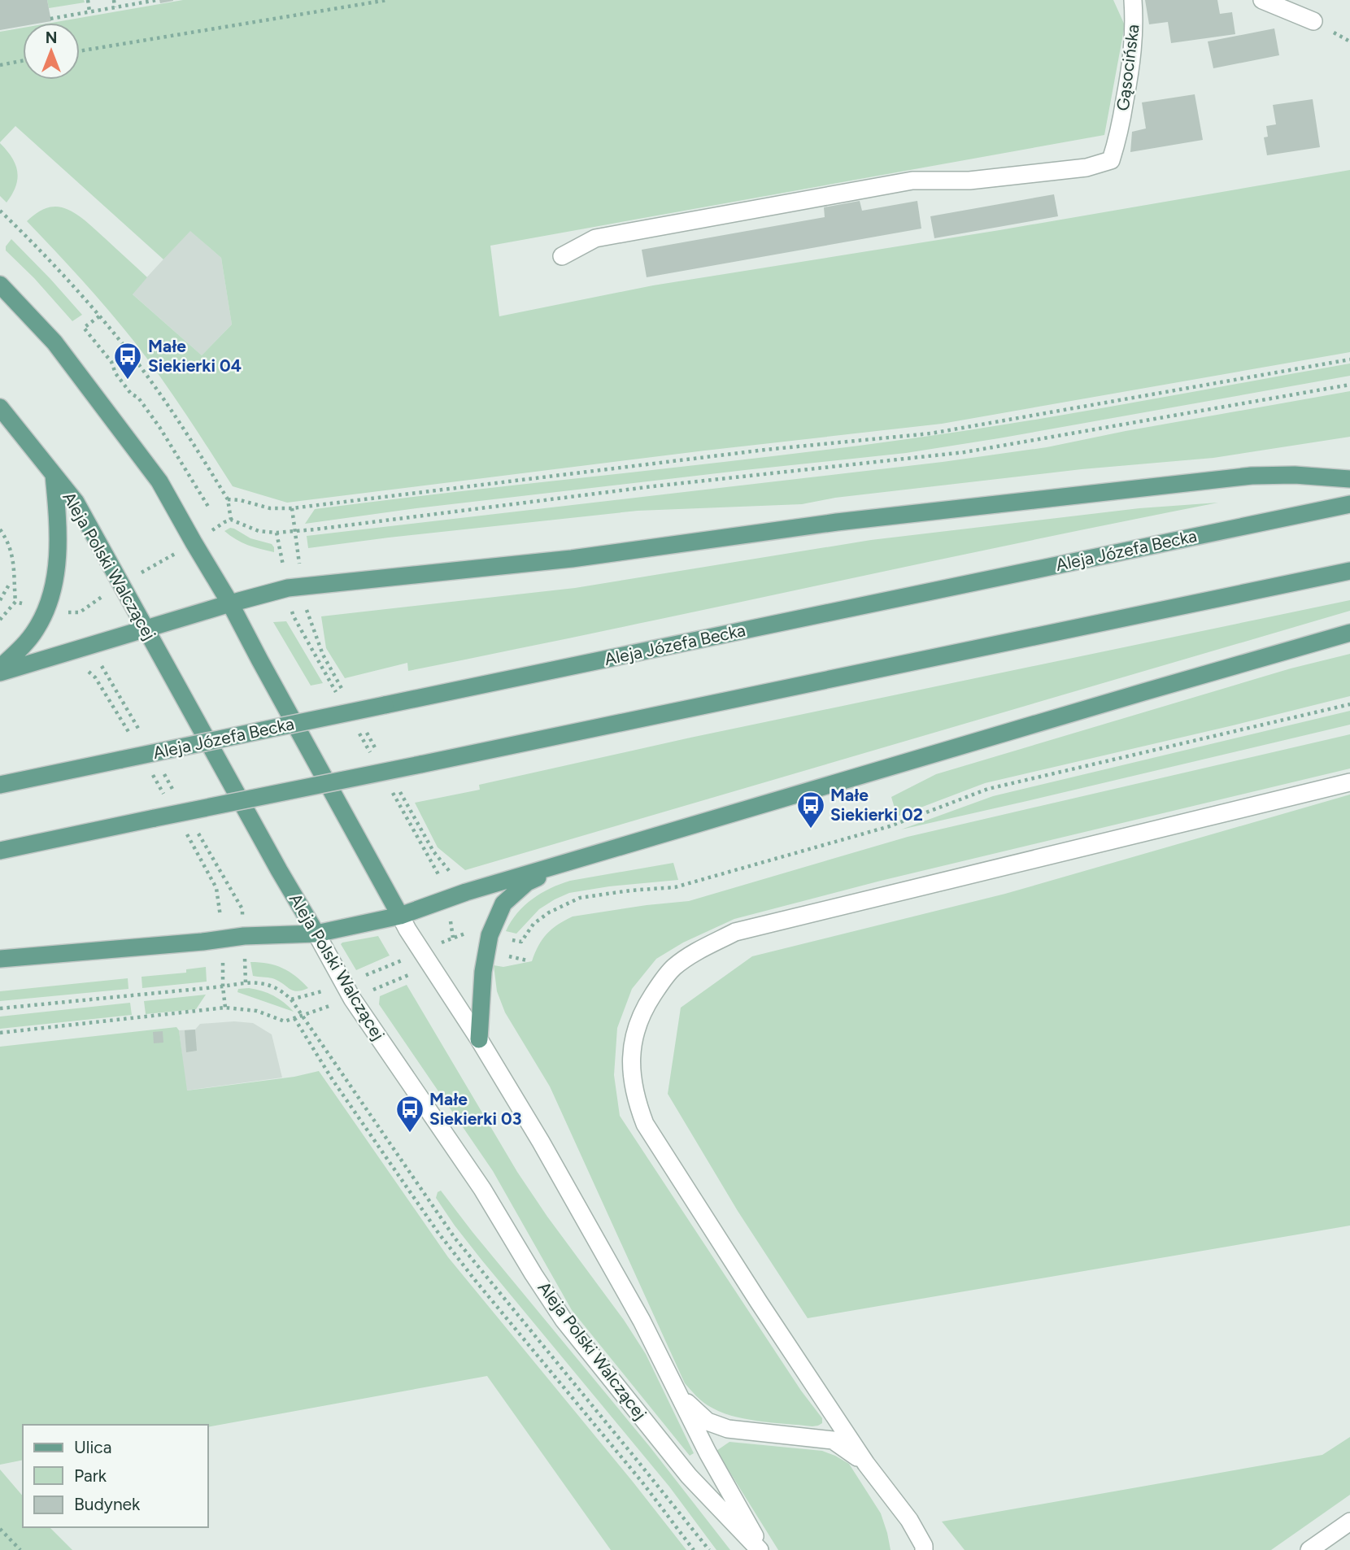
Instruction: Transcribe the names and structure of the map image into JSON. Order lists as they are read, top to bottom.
{
  "streets": {
    "main road": ["Aleja Józefa Becka", "Aleja Polski Walczącej"],
    "street": ["Gąsocińska"]
  },
  "places": {
    "bus stop": ["Małe Siekierki 04", "Małe Siekierki 02", "Małe Siekierki 03"]
  },
  "legend": ["Ulica", "Park", "Budynek"],
  "north": "top"
}
